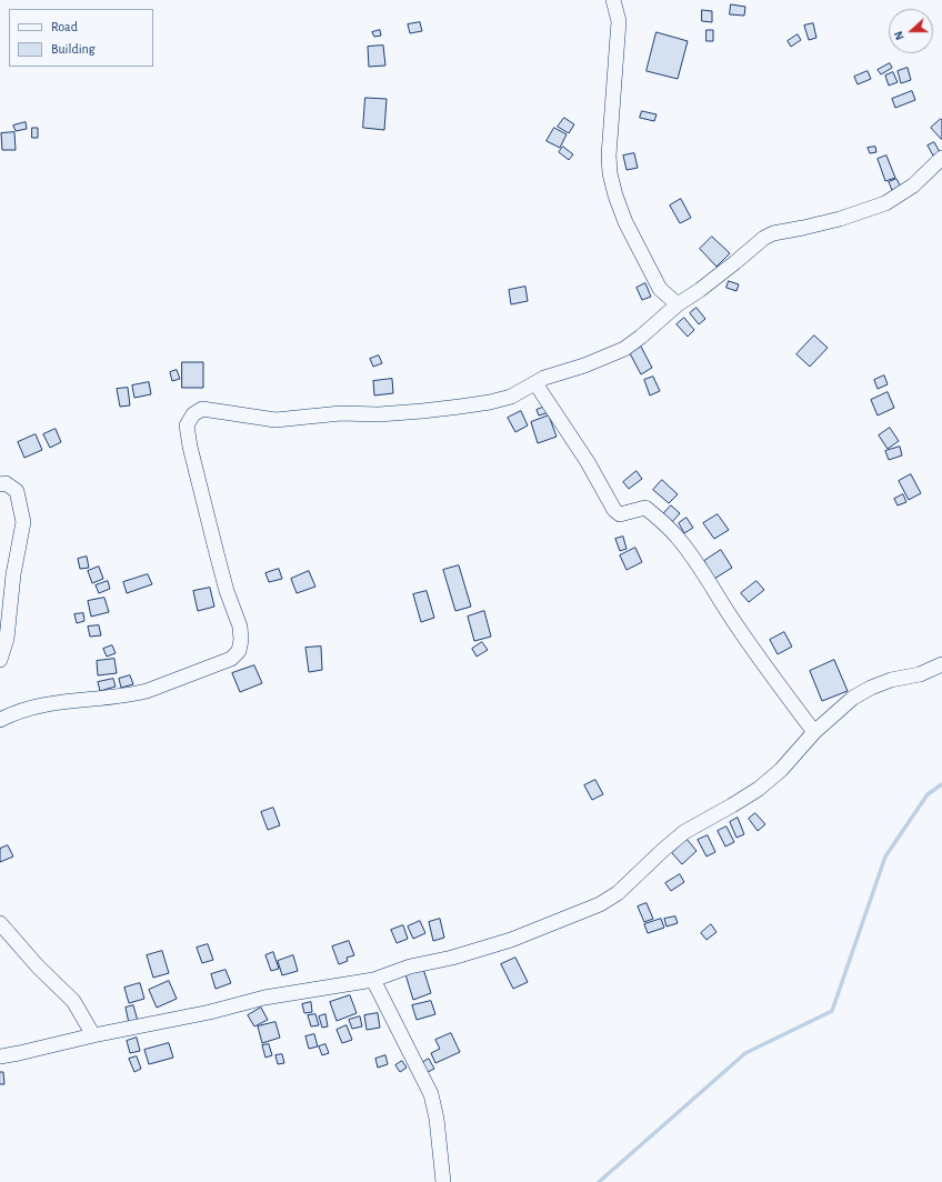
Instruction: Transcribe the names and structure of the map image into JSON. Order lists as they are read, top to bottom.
{
  "legend": ["Road", "Building"],
  "north": "left"
}
